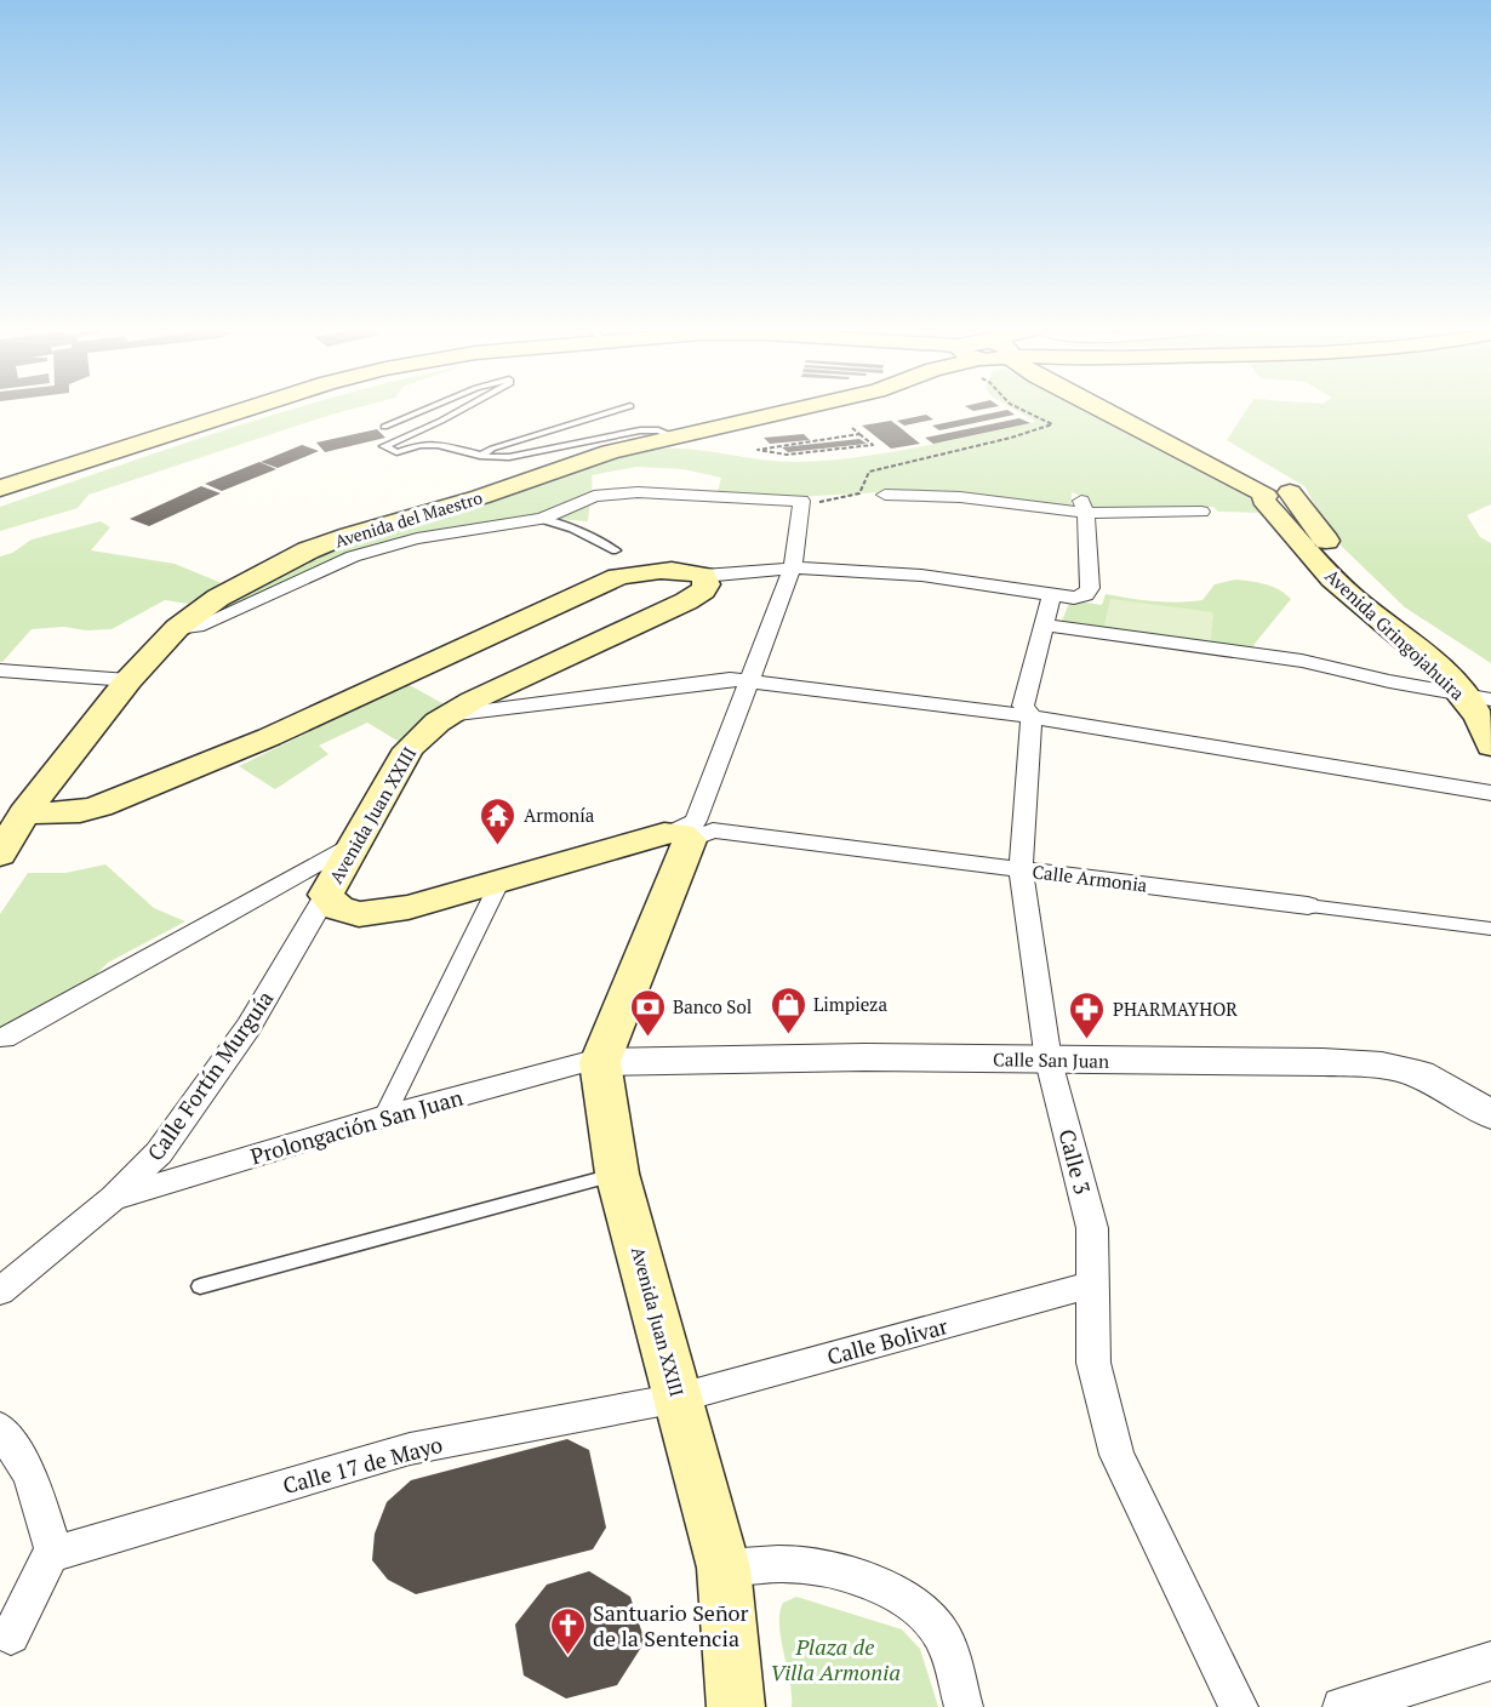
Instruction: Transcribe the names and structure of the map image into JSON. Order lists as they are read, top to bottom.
{
  "streets": {
    "main road": ["Avenida del Maestro", "Avenida Gringojahuira", "Avenida Juan XXIII"],
    "street": [
      "Calle Armonia",
      "Calle San Juan",
      "Calle Fortín Murguía",
      "Prolongación San Juan",
      "Calle 3",
      "Calle Bolivar",
      "Calle 17 de Mayo"
    ]
  },
  "crossings": [
    ["Avenida Juan XXIII", "Calle Armonia"],
    ["Avenida Juan XXIII", "Calle San Juan"],
    ["Avenida Juan XXIII", "Calle Fortín Murguía"],
    ["Avenida Juan XXIII", "Prolongación San Juan"],
    ["Avenida Juan XXIII", "Calle Bolivar"],
    ["Avenida Juan XXIII", "Calle 17 de Mayo"],
    ["Calle Armonia", "Calle 3"],
    ["Calle San Juan", "Prolongación San Juan"],
    ["Calle San Juan", "Calle 3"],
    ["Calle Fortín Murguía", "Prolongación San Juan"],
    ["Calle 3", "Calle Bolivar"],
    ["Calle Bolivar", "Calle 17 de Mayo"]
  ],
  "parks": ["Plaza de Villa Armonia"],
  "places": {
    "temple": ["Armonía"],
    "shop": ["Limpieza"],
    "bank": ["Banco Sol"],
    "pharmacy": ["PHARMAYHOR"],
    "church": ["Santuario Señor de la Sentencia"]
  }
}
